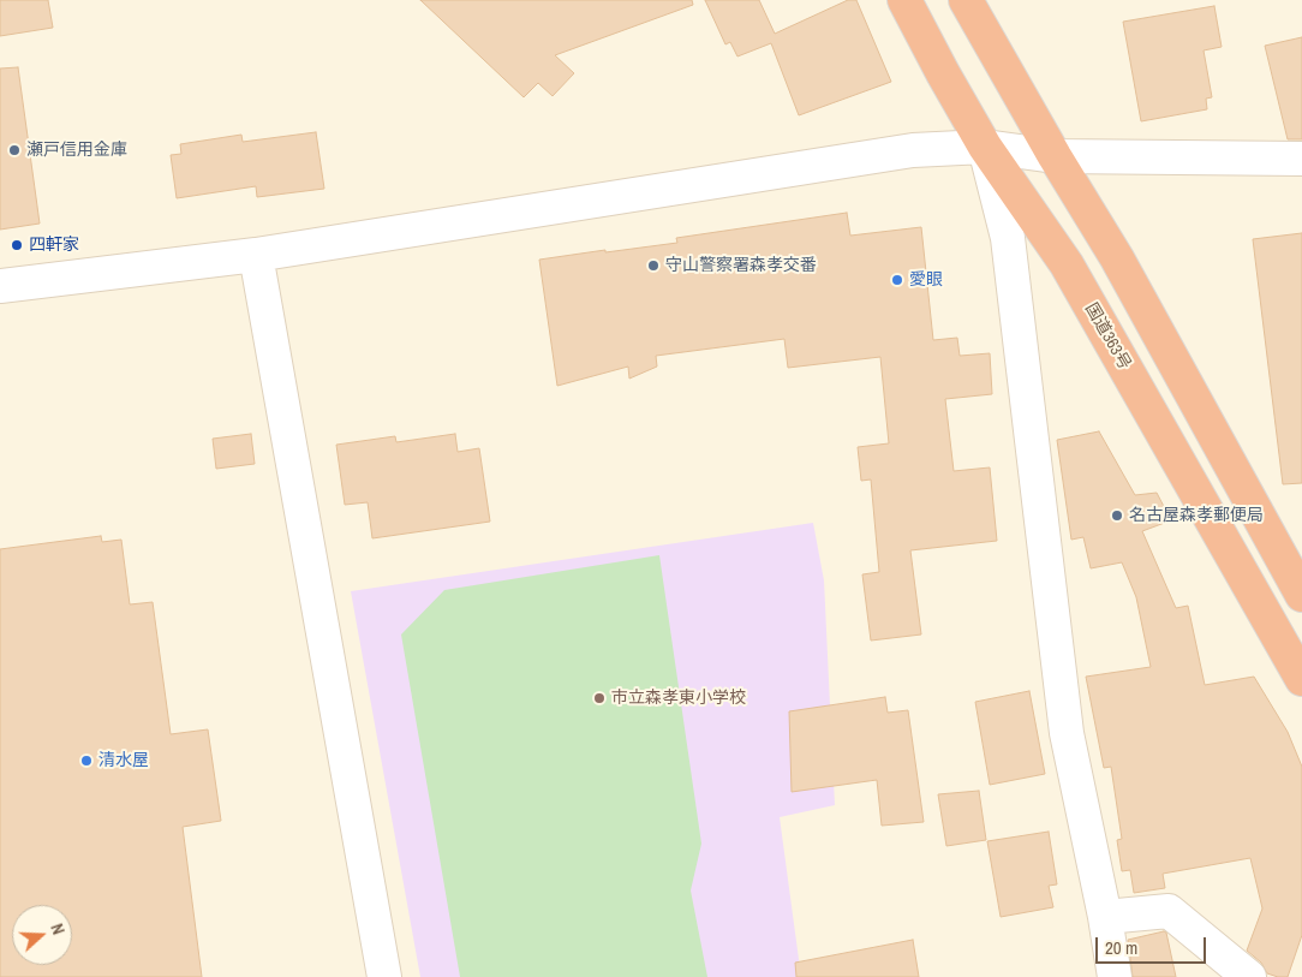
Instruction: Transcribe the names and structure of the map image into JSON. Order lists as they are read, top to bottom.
{
  "streets": {
    "highway": ["国道363号"]
  },
  "places": [
    "瀬戸信用金庫",
    "四軒家",
    "守山警察署森孝交番",
    "愛眼",
    "名古屋森孝郵便局",
    "市立森孝東小学校",
    "清水屋"
  ],
  "scale_bar": "20 m",
  "north": "right"
}
